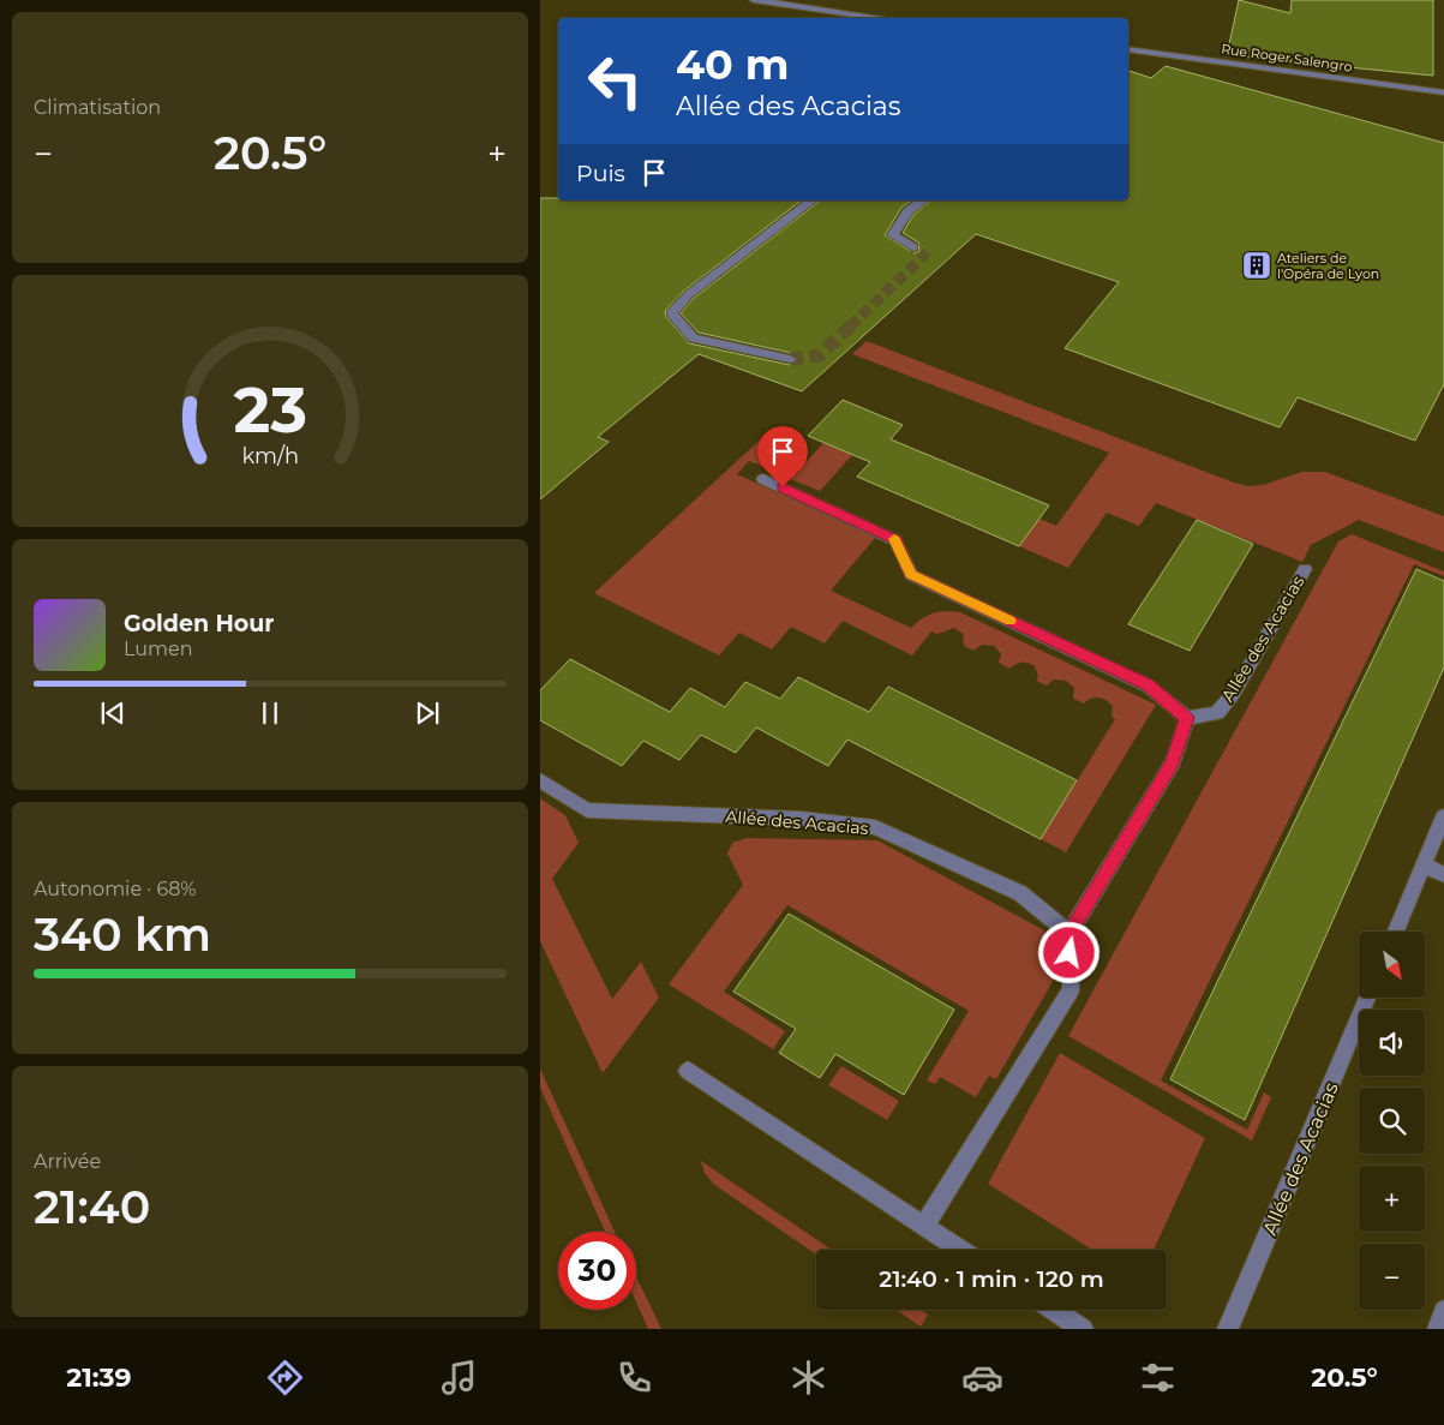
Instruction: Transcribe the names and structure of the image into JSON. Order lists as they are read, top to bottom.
{
  "streets": {
    "street": ["Rue Roger Salengro", "Allée des Acacias"]
  },
  "places": {
    "building": ["Ateliers de l'Opéra de Lyon"]
  },
  "north": "bottom right",
  "page": {
    "tile": [
      "Climatisation",
      ["Autonomie · 68%", "340 km"],
      ["Arrivée", "21:40"]
    ],
    "turn": ["40 m", "Allée des Acacias"],
    "heat": ["−", "20.5°", "+"],
    "then": "Puis",
    "song": ["Golden Hour", "Lumen"],
    "map_buttons": ["+", "−"],
    "limit": "30",
    "trip": "21:40 · 1 min · 120 m",
    "tabs": ["21:39", "20.5°"],
    "gauge": ["23", "km/h"]
  }
}
